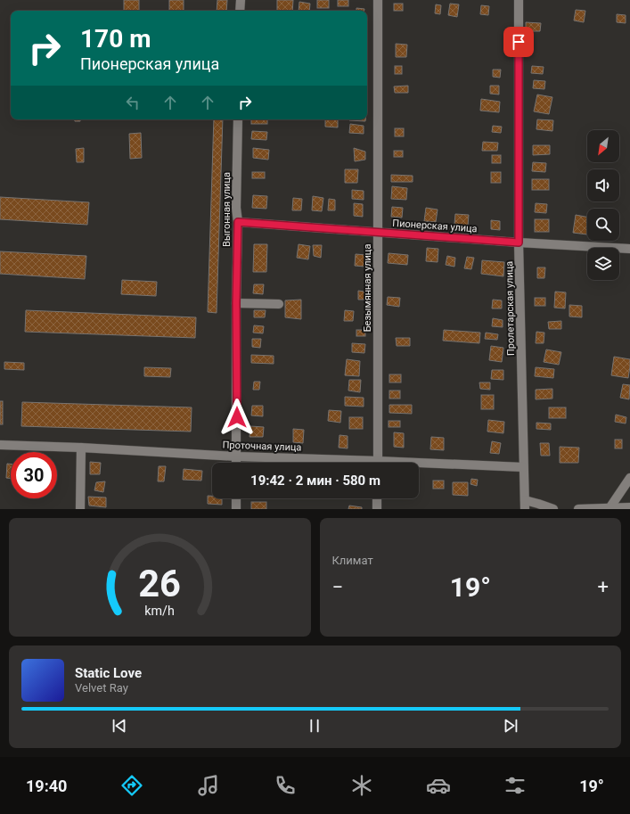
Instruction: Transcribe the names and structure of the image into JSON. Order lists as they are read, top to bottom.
{
  "streets": {
    "street": [
      "Выгонная улица",
      "Пионерская улица",
      "Безымянная улица",
      "Пролетарская улица",
      "Проточная улица"
    ]
  },
  "crossings": [
    ["Выгонная улица", "Пионерская улица"],
    ["Выгонная улица", "Проточная улица"],
    ["Пионерская улица", "Безымянная улица"],
    ["Пионерская улица", "Пролетарская улица"],
    ["Пролетарская улица", "Проточная улица"]
  ],
  "north": "bottom left",
  "page": {
    "turn": ["170 m", "Пионерская улица"],
    "limit": "30",
    "trip": "19:42 · 2 мин · 580 m",
    "tile": "Климат",
    "heat": ["−", "19°", "+"],
    "song": ["Static Love", "Velvet Ray"],
    "tabs": ["19:40", "19°"],
    "gauge": ["26", "km/h"]
  }
}
